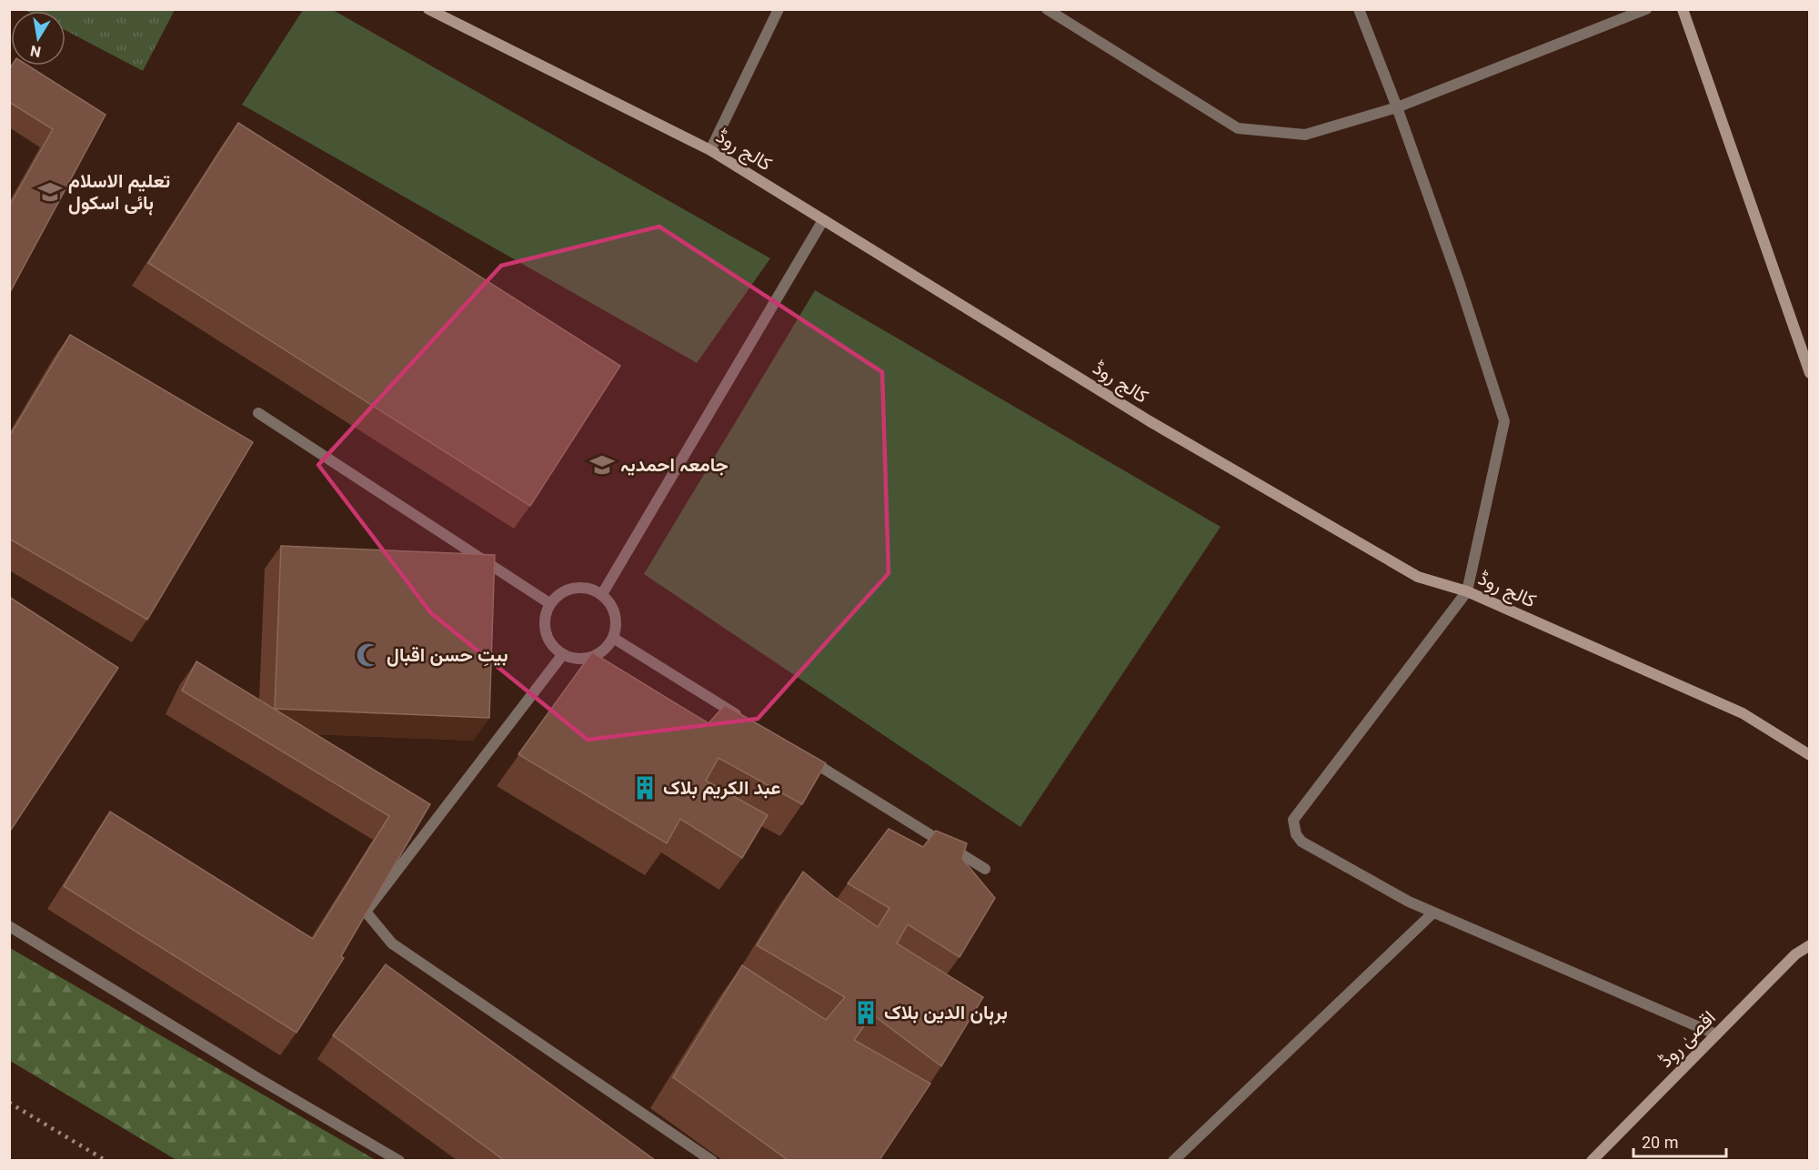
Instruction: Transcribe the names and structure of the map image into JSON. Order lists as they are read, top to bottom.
{
  "streets": {
    "main road": ["کالج روڈ", "اقصیٰ روڈ"]
  },
  "places": {
    "school or university": ["تعلیم الاسلام ہائی اسکول", "جامعہ احمدیہ"],
    "mosque": ["بیتِ حسن اقبال"],
    "building": ["عبد الکریم بلاک", "برہان الدین بلاک"]
  },
  "scale_bar": "20 m",
  "north": "bottom"
}
